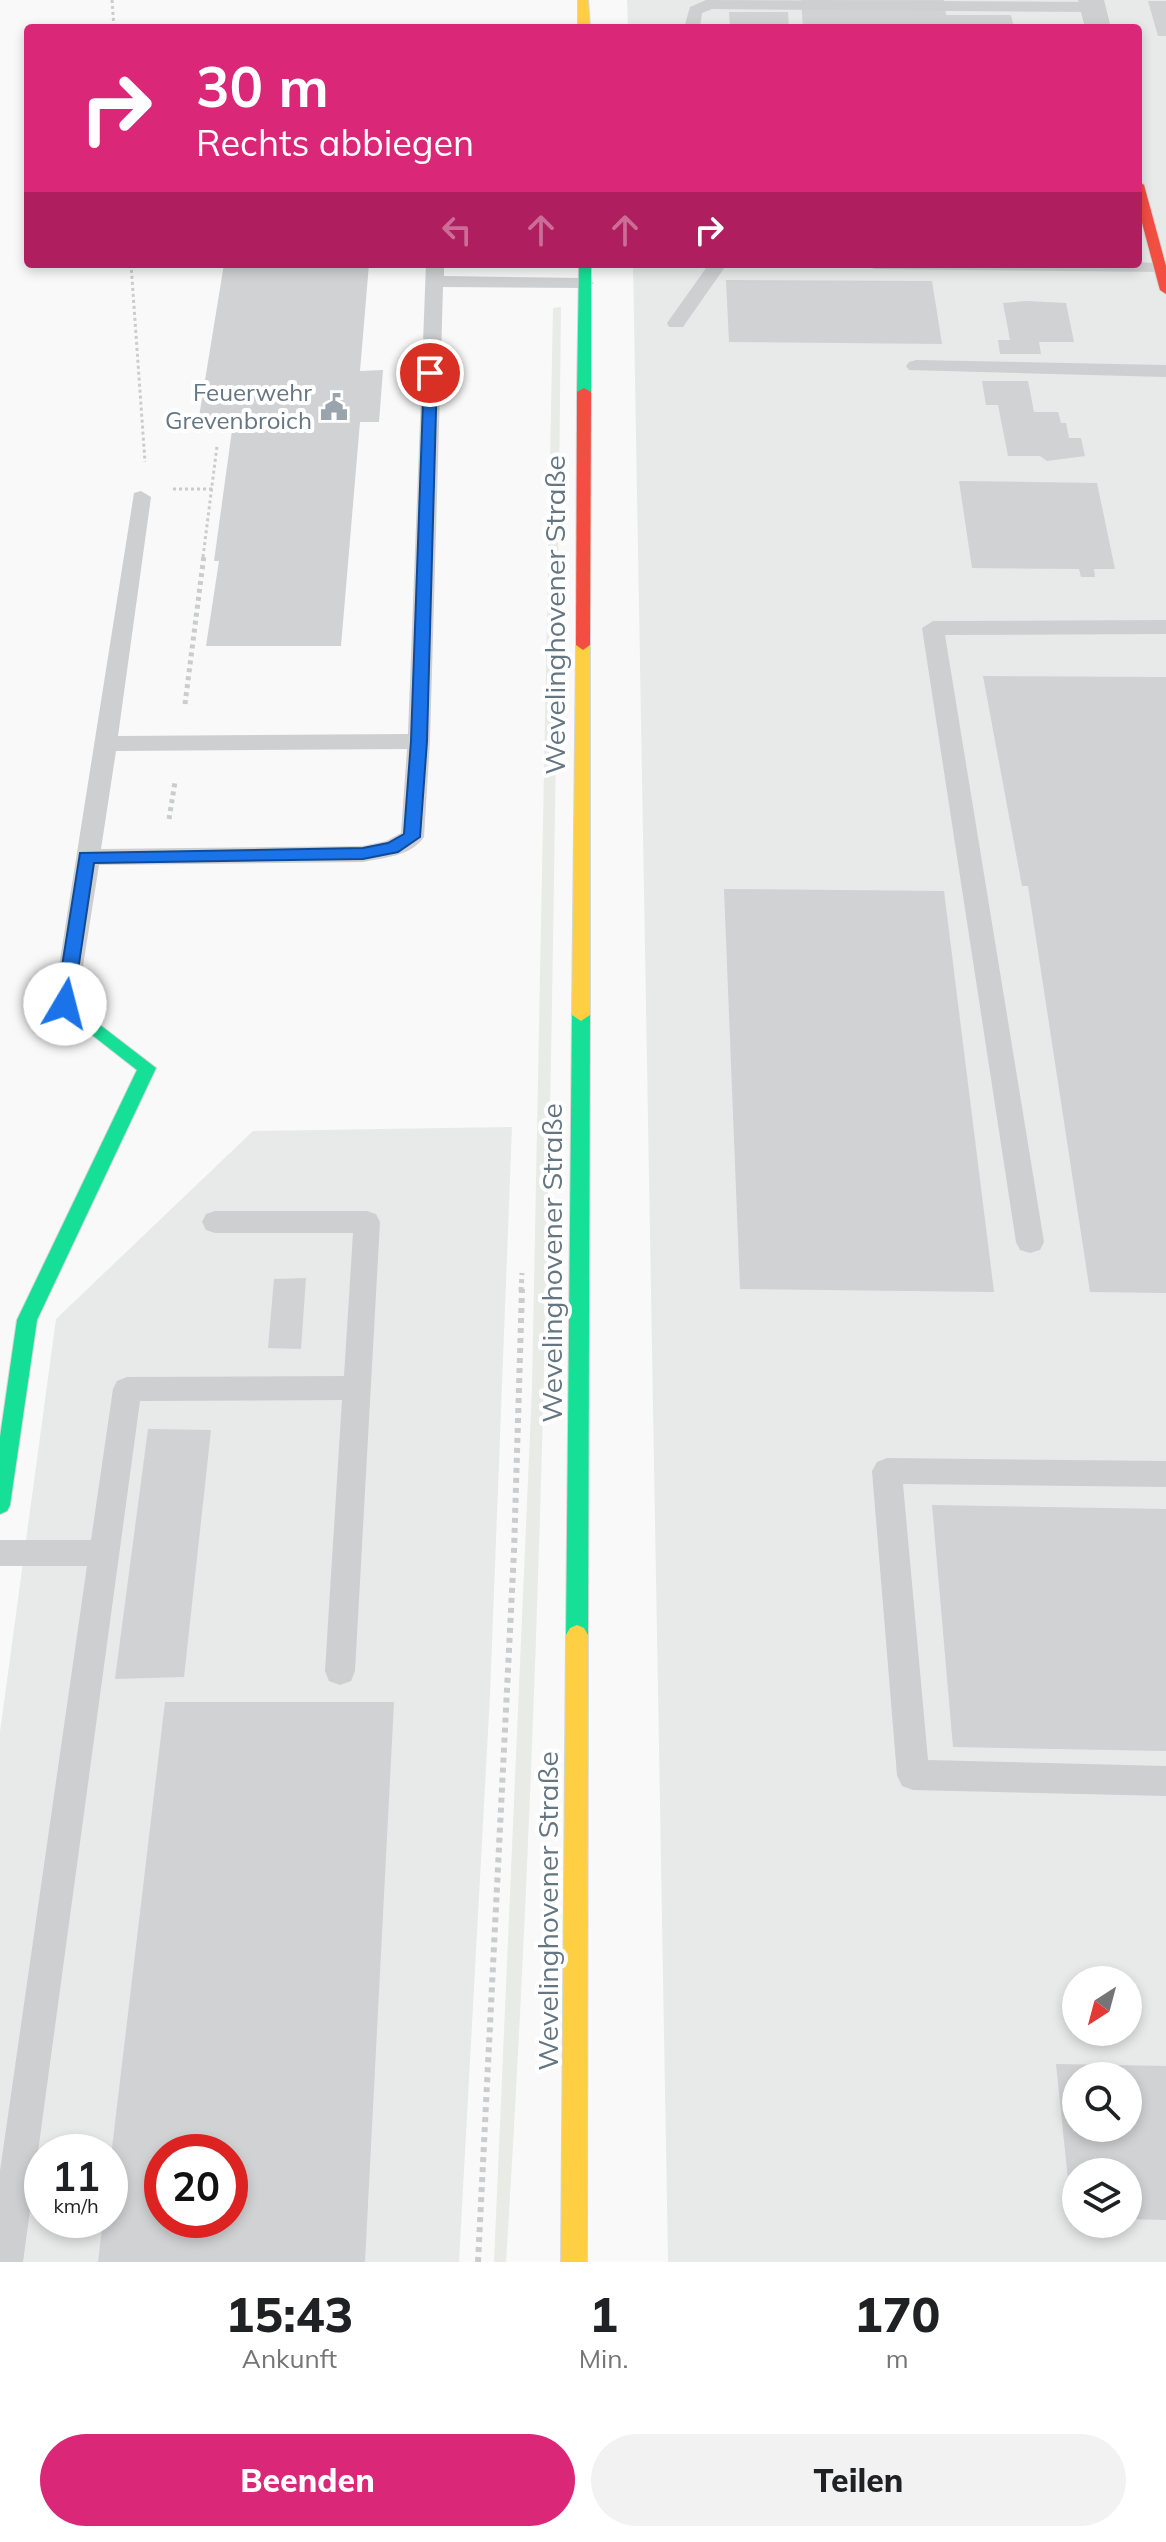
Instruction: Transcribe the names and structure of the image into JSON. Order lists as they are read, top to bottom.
{
  "streets": {
    "street": ["Wevelinghovener Straße"]
  },
  "places": {
    "public building": ["Feuerwehr Grevenbroich"]
  },
  "north": "bottom left",
  "page": {
    "turn": ["30 m", "Rechts abbiegen"],
    "speed": "11 km/h",
    "limit": "20",
    "eta": [
      "15:43",
      "Ankunft",
      "1",
      "Min.",
      "170",
      "m"
    ],
    "buttons": ["Beenden", "Teilen"]
  }
}
